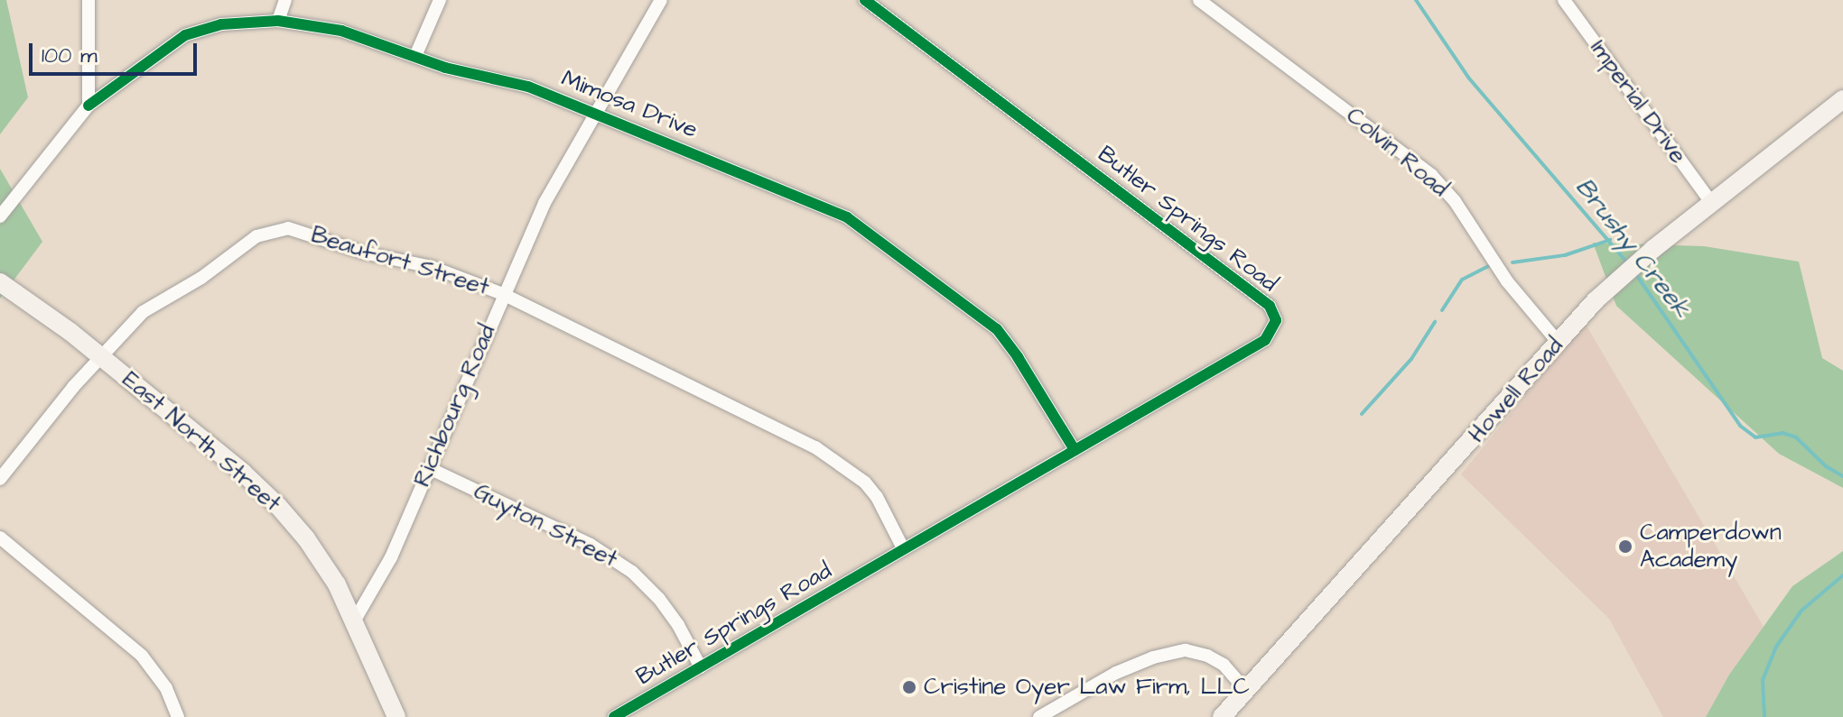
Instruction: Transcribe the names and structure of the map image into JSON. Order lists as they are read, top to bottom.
{
  "streets": {
    "main road": ["Howell Road", "East North Street"],
    "street": [
      "Imperial Drive",
      "Mimosa Drive",
      "Colvin Road",
      "Butler Springs Road",
      "Beaufort Street",
      "Richbourg Road",
      "Guyton Street"
    ]
  },
  "crossings": [
    ["Imperial Drive", "Howell Road"],
    ["Mimosa Drive", "Butler Springs Road"],
    ["Mimosa Drive", "Richbourg Road"],
    ["Colvin Road", "Howell Road"],
    ["Butler Springs Road", "Beaufort Street"],
    ["Butler Springs Road", "Guyton Street"],
    ["Beaufort Street", "Richbourg Road"],
    ["Beaufort Street", "East North Street"],
    ["Richbourg Road", "East North Street"],
    ["Richbourg Road", "Guyton Street"]
  ],
  "water": ["Brushy Creek"],
  "places": ["Camperdown Academy", "Cristine Oyer Law Firm, LLC"],
  "scale_bar": "100 m"
}
